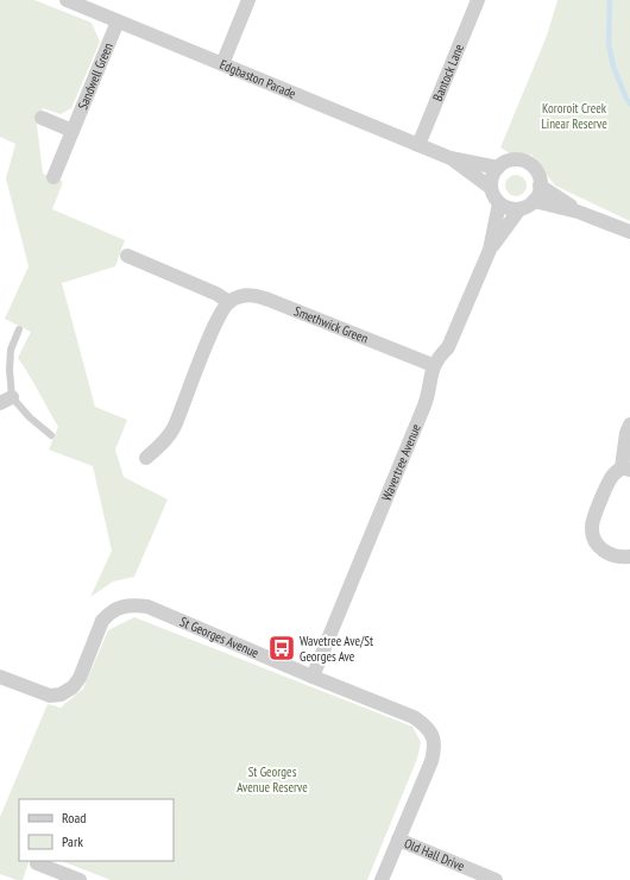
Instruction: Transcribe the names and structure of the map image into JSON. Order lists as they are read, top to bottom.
{
  "streets": {
    "street": [
      "Bantock Lane",
      "Sandwell Green",
      "Edgbaston Parade",
      "Smethwick Green",
      "Wavertree Avenue",
      "St Georges Avenue",
      "Old Hall Drive"
    ]
  },
  "crossings": [
    ["Bantock Lane", "Edgbaston Parade"],
    ["Sandwell Green", "Edgbaston Parade"],
    ["Smethwick Green", "Wavertree Avenue"],
    ["Wavertree Avenue", "St Georges Avenue"],
    ["St Georges Avenue", "Old Hall Drive"]
  ],
  "parks": ["Kororoit Creek Linear Reserve", "St Georges Avenue Reserve"],
  "places": {
    "bus stop": ["Wavetree Ave/St Georges Ave"]
  },
  "legend": ["Road", "Park"]
}
